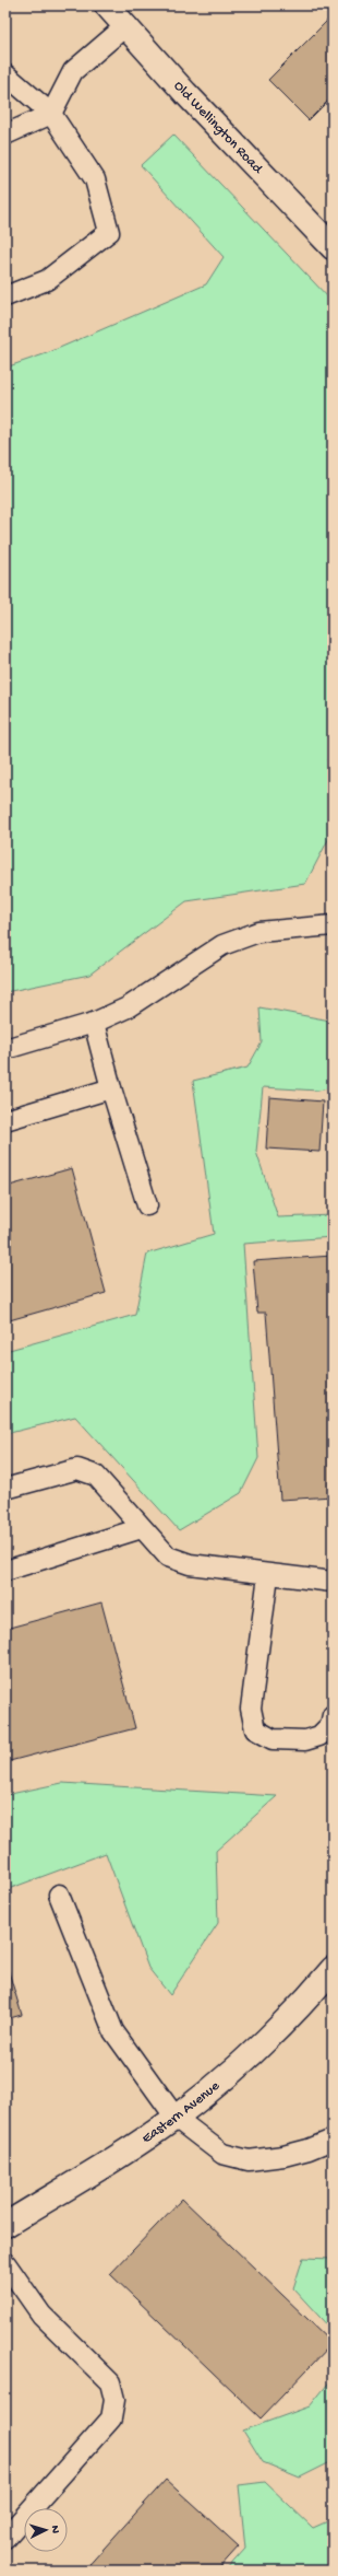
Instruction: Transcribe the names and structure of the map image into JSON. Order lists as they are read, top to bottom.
{
  "streets": {
    "street": ["Old Wellington Road", "Eastern Avenue"]
  },
  "north": "right"
}
